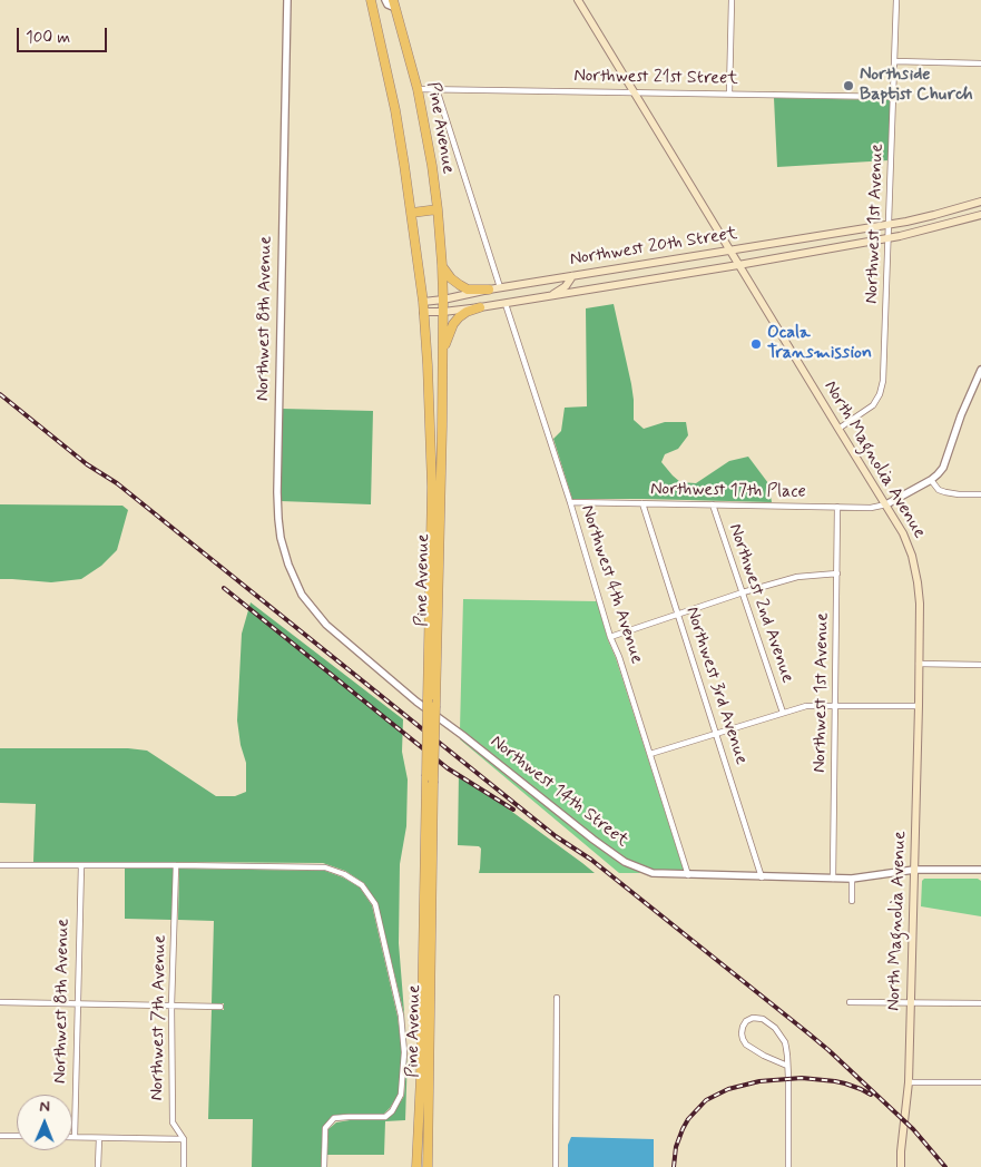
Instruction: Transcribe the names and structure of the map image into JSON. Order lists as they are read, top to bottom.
{
  "streets": {
    "highway": ["Pine Avenue"],
    "main road": ["Northwest 20th Street", "North Magnolia Avenue"],
    "street": [
      "Northwest 21st Street",
      "Northwest 1st Avenue",
      "Northwest 8th Avenue",
      "Northwest 17th Place",
      "Northwest 4th Avenue",
      "Northwest 2nd Avenue",
      "Northwest 3rd Avenue",
      "Northwest 14th Street",
      "Northwest 7th Avenue"
    ]
  },
  "crossings": [
    ["Northwest 21st Street", "Pine Avenue"],
    ["Northwest 21st Street", "Northwest 1st Avenue"],
    ["Northwest 21st Street", "North Magnolia Avenue"],
    ["Pine Avenue", "Northwest 20th Street"],
    ["Northwest 1st Avenue", "Northwest 20th Street"],
    ["Northwest 1st Avenue", "North Magnolia Avenue"],
    ["Northwest 1st Avenue", "Northwest 17th Place"],
    ["Northwest 1st Avenue", "Northwest 14th Street"],
    ["Northwest 20th Street", "North Magnolia Avenue"],
    ["Northwest 20th Street", "Northwest 4th Avenue"],
    ["Northwest 8th Avenue", "Northwest 14th Street"],
    ["North Magnolia Avenue", "Northwest 17th Place"],
    ["North Magnolia Avenue", "Northwest 14th Street"],
    ["Northwest 17th Place", "Northwest 4th Avenue"],
    ["Northwest 17th Place", "Northwest 2nd Avenue"],
    ["Northwest 17th Place", "Northwest 3rd Avenue"],
    ["Northwest 4th Avenue", "Northwest 14th Street"],
    ["Northwest 3rd Avenue", "Northwest 14th Street"]
  ],
  "places": ["Northside Baptist Church", "Ocala Transmission"],
  "scale_bar": "100 m",
  "north": "top"
}
